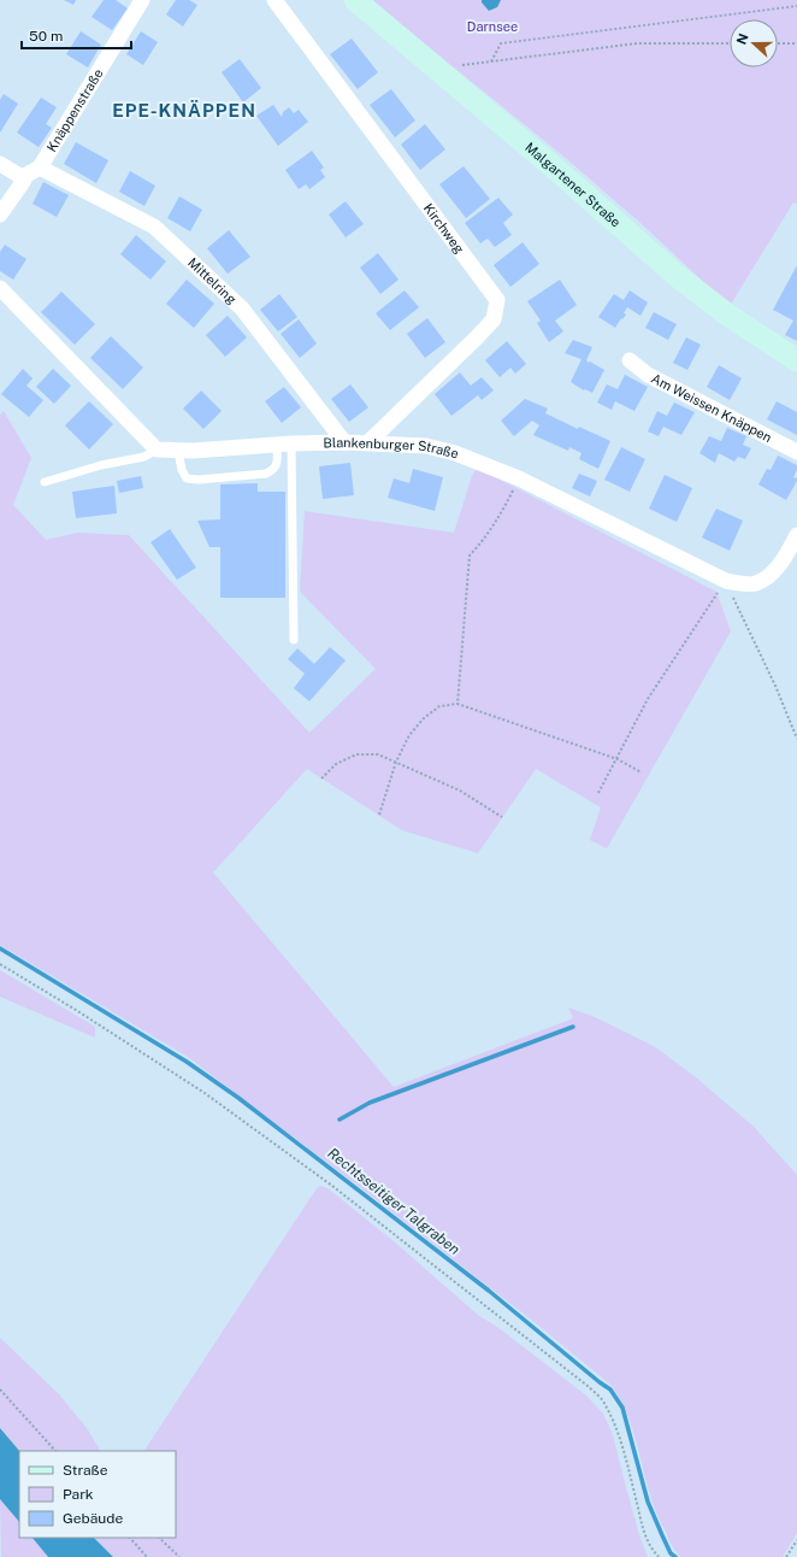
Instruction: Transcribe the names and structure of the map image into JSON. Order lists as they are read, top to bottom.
{
  "streets": {
    "street": [
      "Knäppenstraße",
      "Malgartener Straße",
      "Kirchweg",
      "Mittelring",
      "Am Weissen Knäppen",
      "Blankenburger Straße"
    ]
  },
  "crossings": [
    ["Knäppenstraße", "Mittelring"],
    ["Kirchweg", "Blankenburger Straße"],
    ["Mittelring", "Blankenburger Straße"]
  ],
  "districts": ["EPE-KNÄPPEN"],
  "water": ["Rechtsseitiger Talgraben"],
  "parks": ["Darnsee"],
  "legend": ["Straße", "Park", "Gebäude"],
  "scale_bar": "50 m",
  "north": "left"
}
